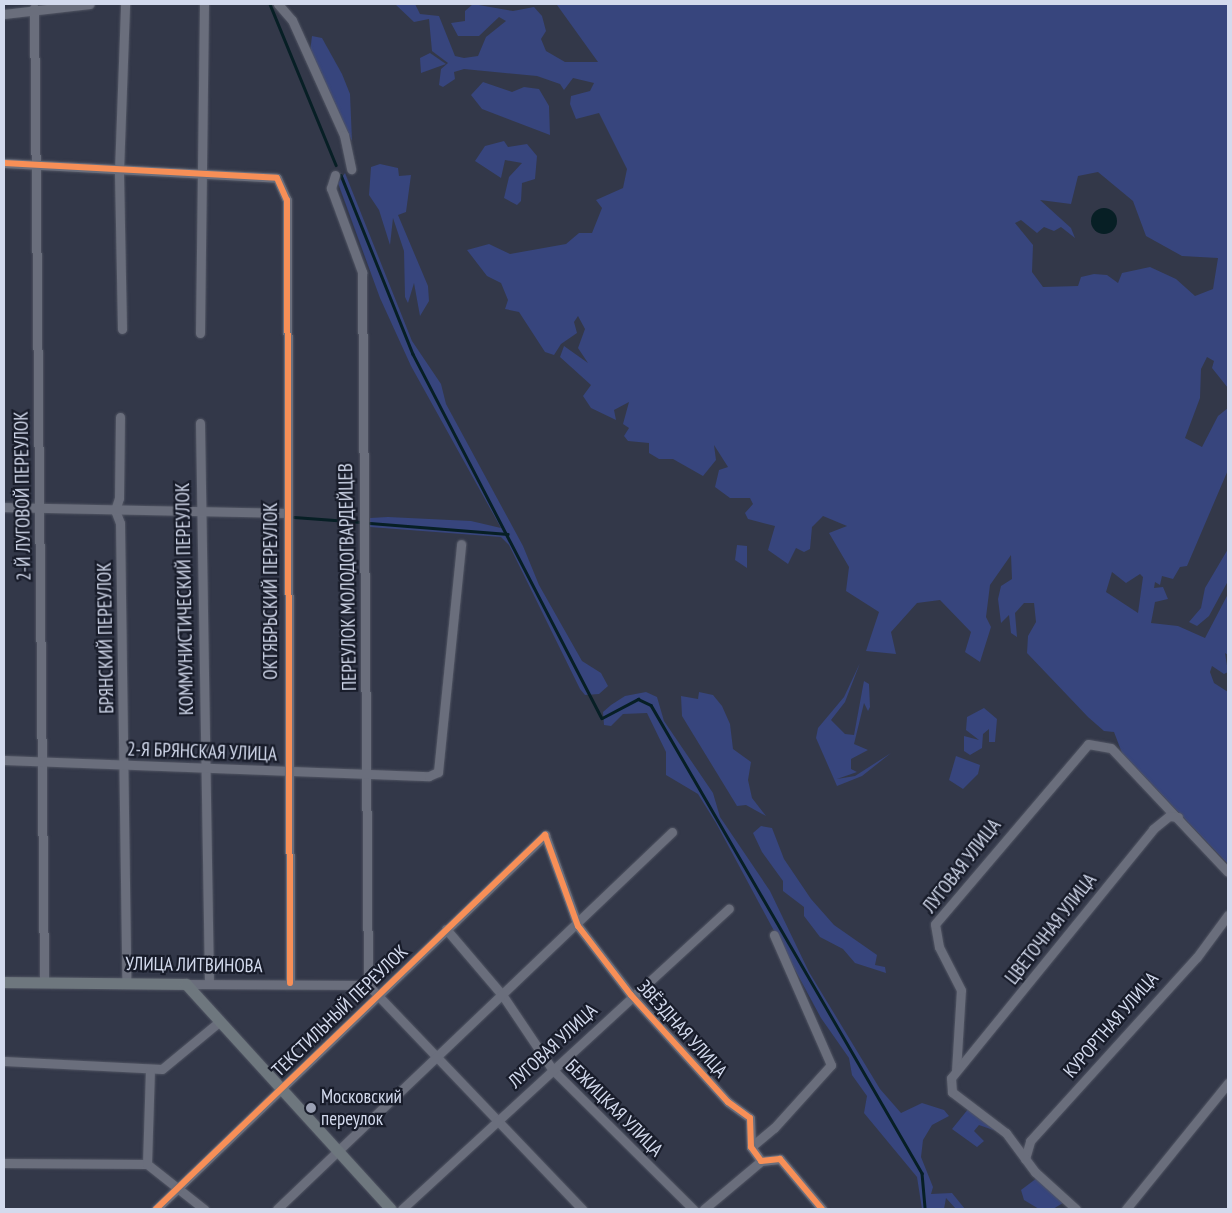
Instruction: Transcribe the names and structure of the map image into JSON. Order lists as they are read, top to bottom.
{
  "streets": {
    "main road": ["УЛИЦА ЛИТВИНОВА"],
    "street": [
      "2-Й ЛУГОВОЙ ПЕРЕУЛОК",
      "ПЕРЕУЛОК МОЛОДОГВАРДЕЙЦЕВ",
      "ОКТЯБРЬСКИЙ ПЕРЕУЛОК",
      "КОММУНИСТИЧЕСКИЙ ПЕРЕУЛОК",
      "БРЯНСКИЙ ПЕРЕУЛОК",
      "2-Я БРЯНСКАЯ УЛИЦА",
      "ЛУГОВАЯ УЛИЦА",
      "ЦВЕТОЧНАЯ УЛИЦА",
      "ТЕКСТИЛЬНЫЙ ПЕРЕУЛОК",
      "КУРОРТНАЯ УЛИЦА",
      "ЗВЁЗДНАЯ УЛИЦА",
      "БЕЖИЦКАЯ УЛИЦА"
    ]
  },
  "crossings": [
    ["2-Й ЛУГОВОЙ ПЕРЕУЛОК", "2-Я БРЯНСКАЯ УЛИЦА"],
    ["2-Й ЛУГОВОЙ ПЕРЕУЛОК", "УЛИЦА ЛИТВИНОВА"],
    ["ПЕРЕУЛОК МОЛОДОГВАРДЕЙЦЕВ", "2-Я БРЯНСКАЯ УЛИЦА"],
    ["ПЕРЕУЛОК МОЛОДОГВАРДЕЙЦЕВ", "УЛИЦА ЛИТВИНОВА"],
    ["ОКТЯБРЬСКИЙ ПЕРЕУЛОК", "2-Я БРЯНСКАЯ УЛИЦА"],
    ["ОКТЯБРЬСКИЙ ПЕРЕУЛОК", "УЛИЦА ЛИТВИНОВА"],
    ["КОММУНИСТИЧЕСКИЙ ПЕРЕУЛОК", "2-Я БРЯНСКАЯ УЛИЦА"],
    ["КОММУНИСТИЧЕСКИЙ ПЕРЕУЛОК", "УЛИЦА ЛИТВИНОВА"],
    ["БРЯНСКИЙ ПЕРЕУЛОК", "2-Я БРЯНСКАЯ УЛИЦА"],
    ["БРЯНСКИЙ ПЕРЕУЛОК", "УЛИЦА ЛИТВИНОВА"],
    ["ЛУГОВАЯ УЛИЦА", "ЦВЕТОЧНАЯ УЛИЦА"],
    ["ЛУГОВАЯ УЛИЦА", "ЗВЁЗДНАЯ УЛИЦА"],
    ["ЛУГОВАЯ УЛИЦА", "БЕЖИЦКАЯ УЛИЦА"],
    ["ТЕКСТИЛЬНЫЙ ПЕРЕУЛОК", "ЗВЁЗДНАЯ УЛИЦА"],
    ["ТЕКСТИЛЬНЫЙ ПЕРЕУЛОК", "БЕЖИЦКАЯ УЛИЦА"]
  ],
  "places": ["Московский переулок"]
}
